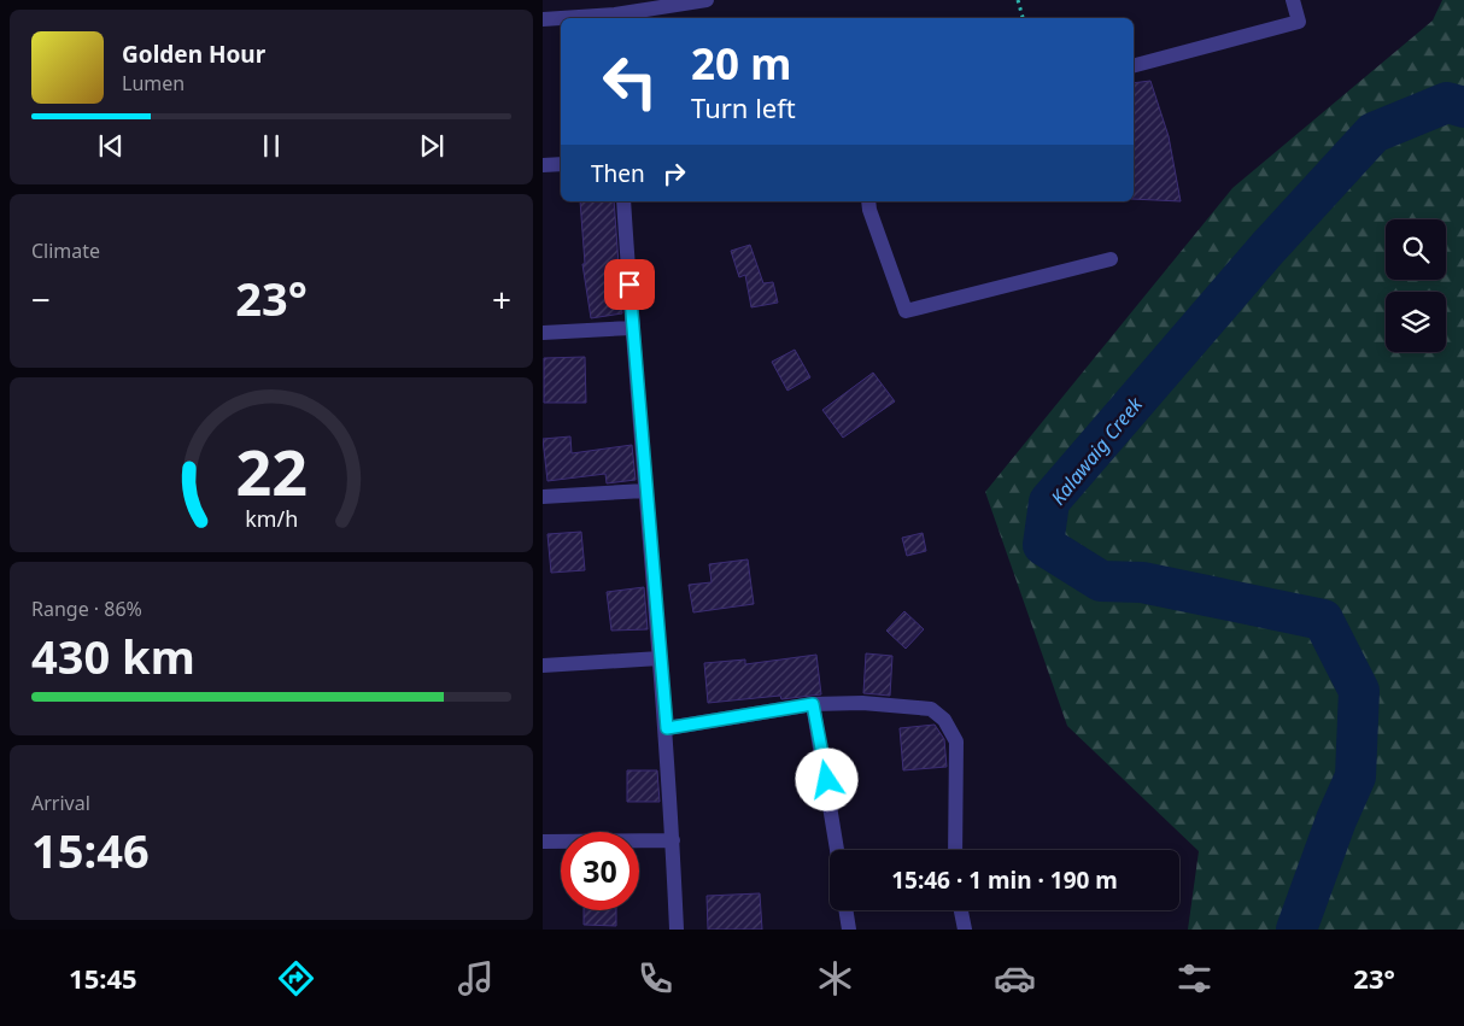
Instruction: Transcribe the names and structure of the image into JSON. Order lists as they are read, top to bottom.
{
  "water": ["Kalawaig Creek"],
  "page": {
    "turn": ["20 m", "Turn left"],
    "song": ["Golden Hour", "Lumen"],
    "then": "Then",
    "tile": [
      "Climate",
      ["Range · 86%", "430 km"],
      ["Arrival", "15:46"]
    ],
    "heat": ["−", "23°", "+"],
    "limit": "30",
    "trip": "15:46 · 1 min · 190 m",
    "tabs": ["15:45", "23°"],
    "gauge": ["22", "km/h"]
  }
}
